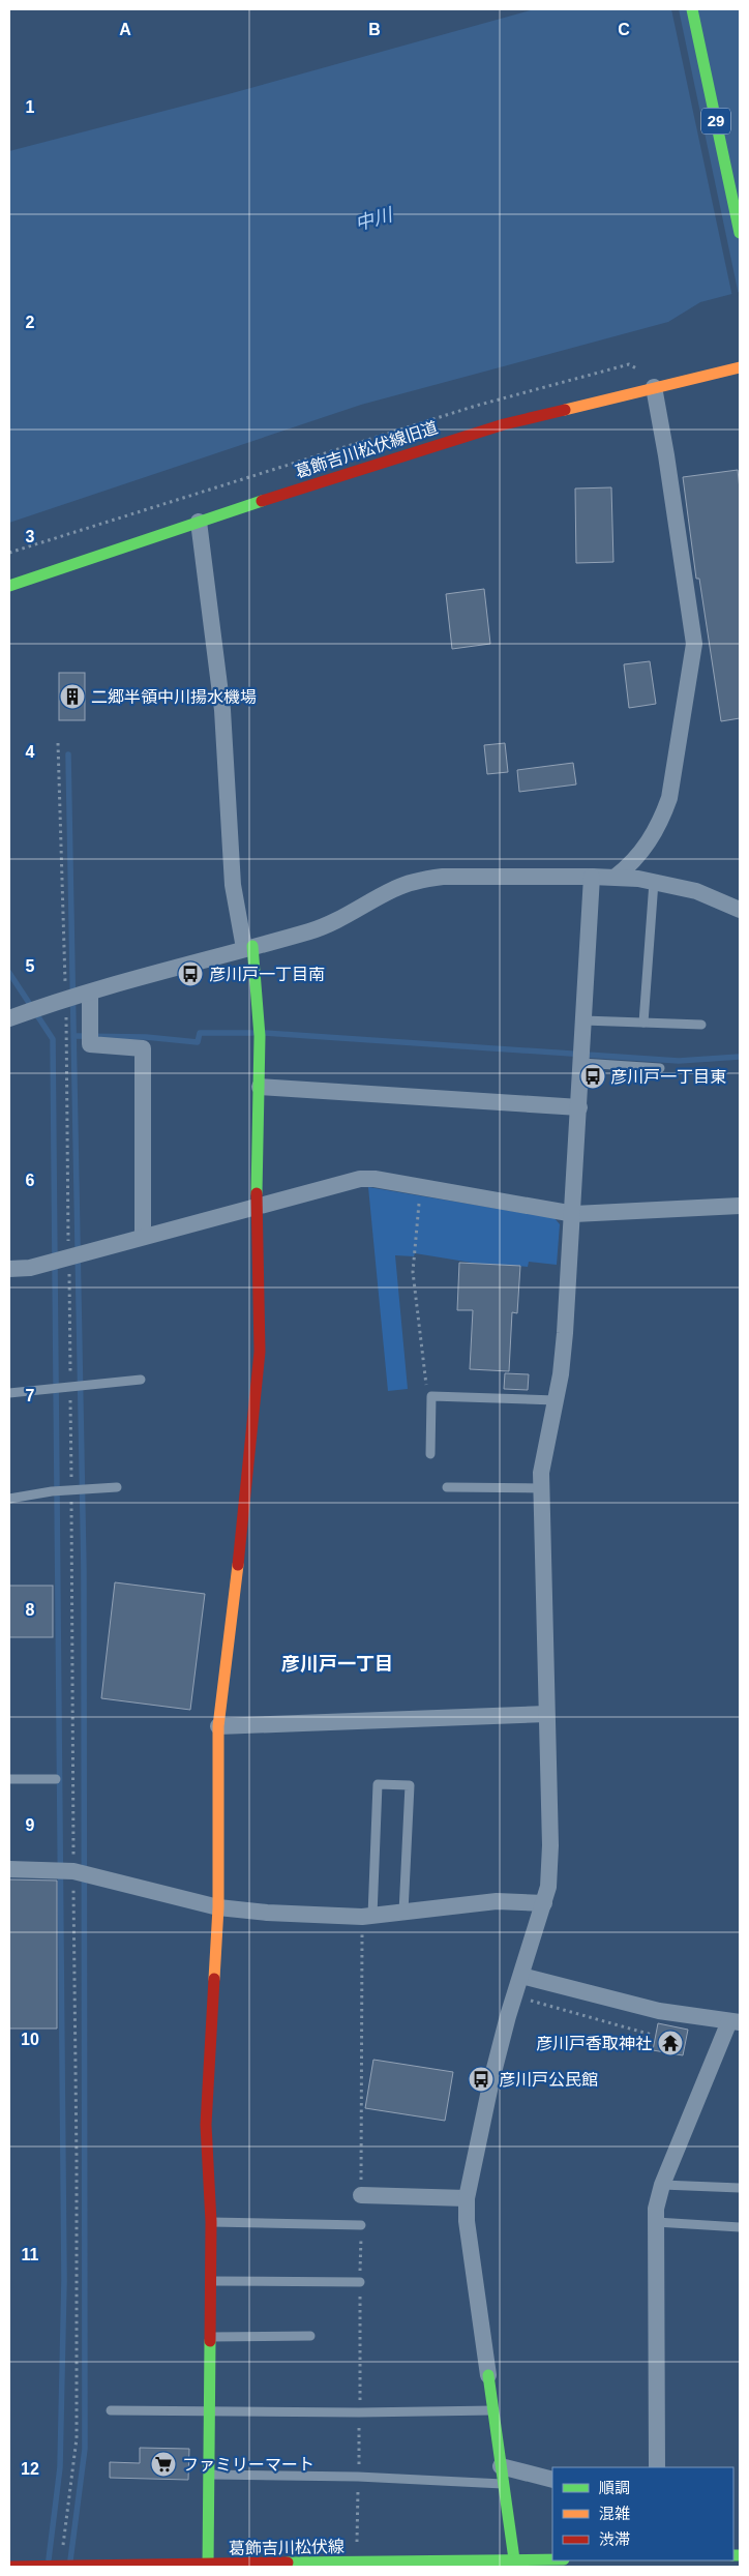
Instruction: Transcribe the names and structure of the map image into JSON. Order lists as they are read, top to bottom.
{
  "streets": {
    "street": ["29", "葛飾吉川松伏線旧道", "葛飾吉川松伏線"]
  },
  "districts": ["彦川戸一丁目"],
  "water": ["中川"],
  "places": {
    "building": ["二郷半領中川揚水機場"],
    "bus stop": ["彦川戸一丁目南", "彦川戸一丁目東", "彦川戸公民館"],
    "temple": ["彦川戸香取神社"],
    "supermarket": ["ファミリーマート"]
  },
  "legend": ["順調", "混雑", "渋滞"],
  "grid": {
    "columns": ["A", "B", "C"],
    "rows": [
      "1",
      "2",
      "3",
      "4",
      "5",
      "6",
      "7",
      "8",
      "9",
      "10",
      "11",
      "12"
    ]
  }
}
